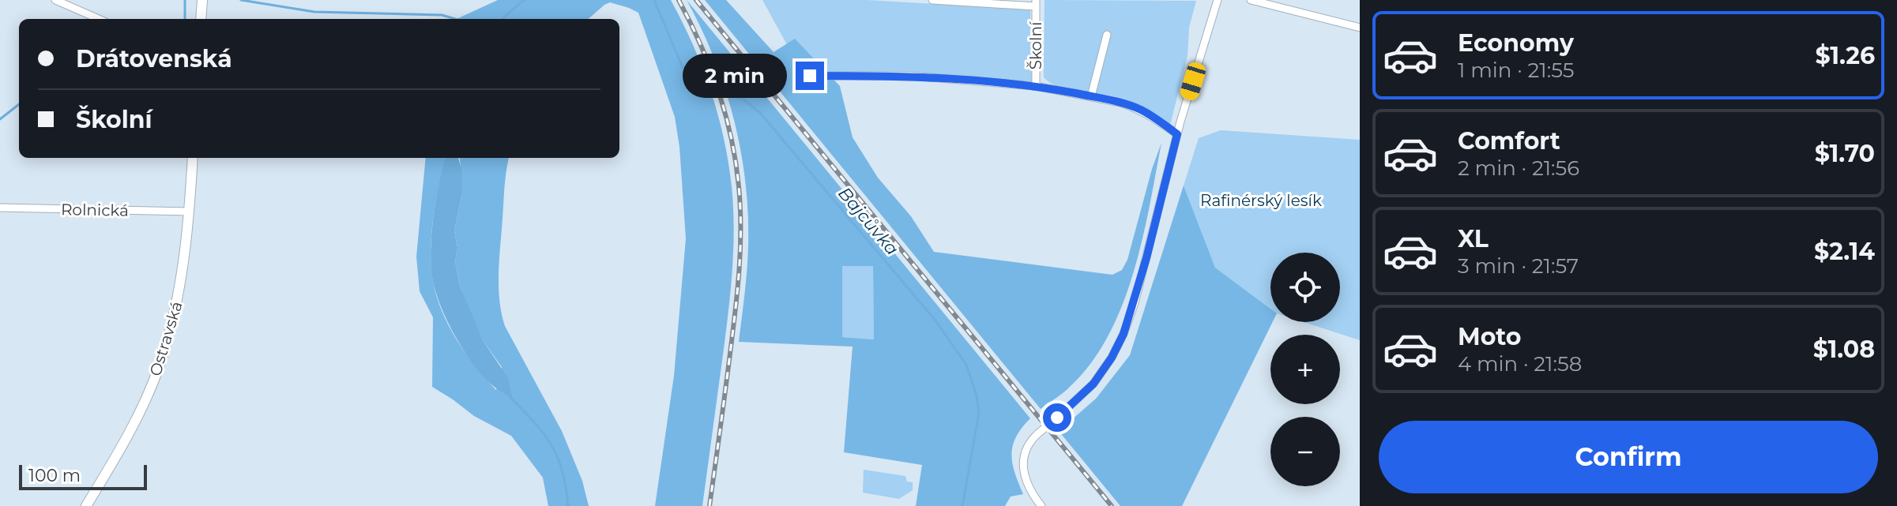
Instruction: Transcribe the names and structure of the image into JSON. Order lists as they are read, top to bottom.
{
  "streets": {
    "main road": ["Ostravská"],
    "street": ["Školní", "Rolnická"]
  },
  "crossings": [
    ["Rolnická", "Ostravská"]
  ],
  "water": ["Bajcůvka"],
  "parks": ["Rafinérský lesík"],
  "scale_bar": "100 m",
  "page": {
    "list": [
      {
        "name": "Economy",
        "note": "1 min · 21:55",
        "value": "$1.26"
      },
      {
        "name": "Comfort",
        "note": "2 min · 21:56",
        "value": "$1.70"
      },
      {
        "name": "XL",
        "note": "3 min · 21:57",
        "value": "$2.14"
      },
      {
        "name": "Moto",
        "note": "4 min · 21:58",
        "value": "$1.08"
      }
    ],
    "banner": ["Drátovenská", "Školní"],
    "bubble": "2 min",
    "map_buttons": ["+", "−"],
    "buttons": "Confirm",
    "scale": "100 m"
  }
}
